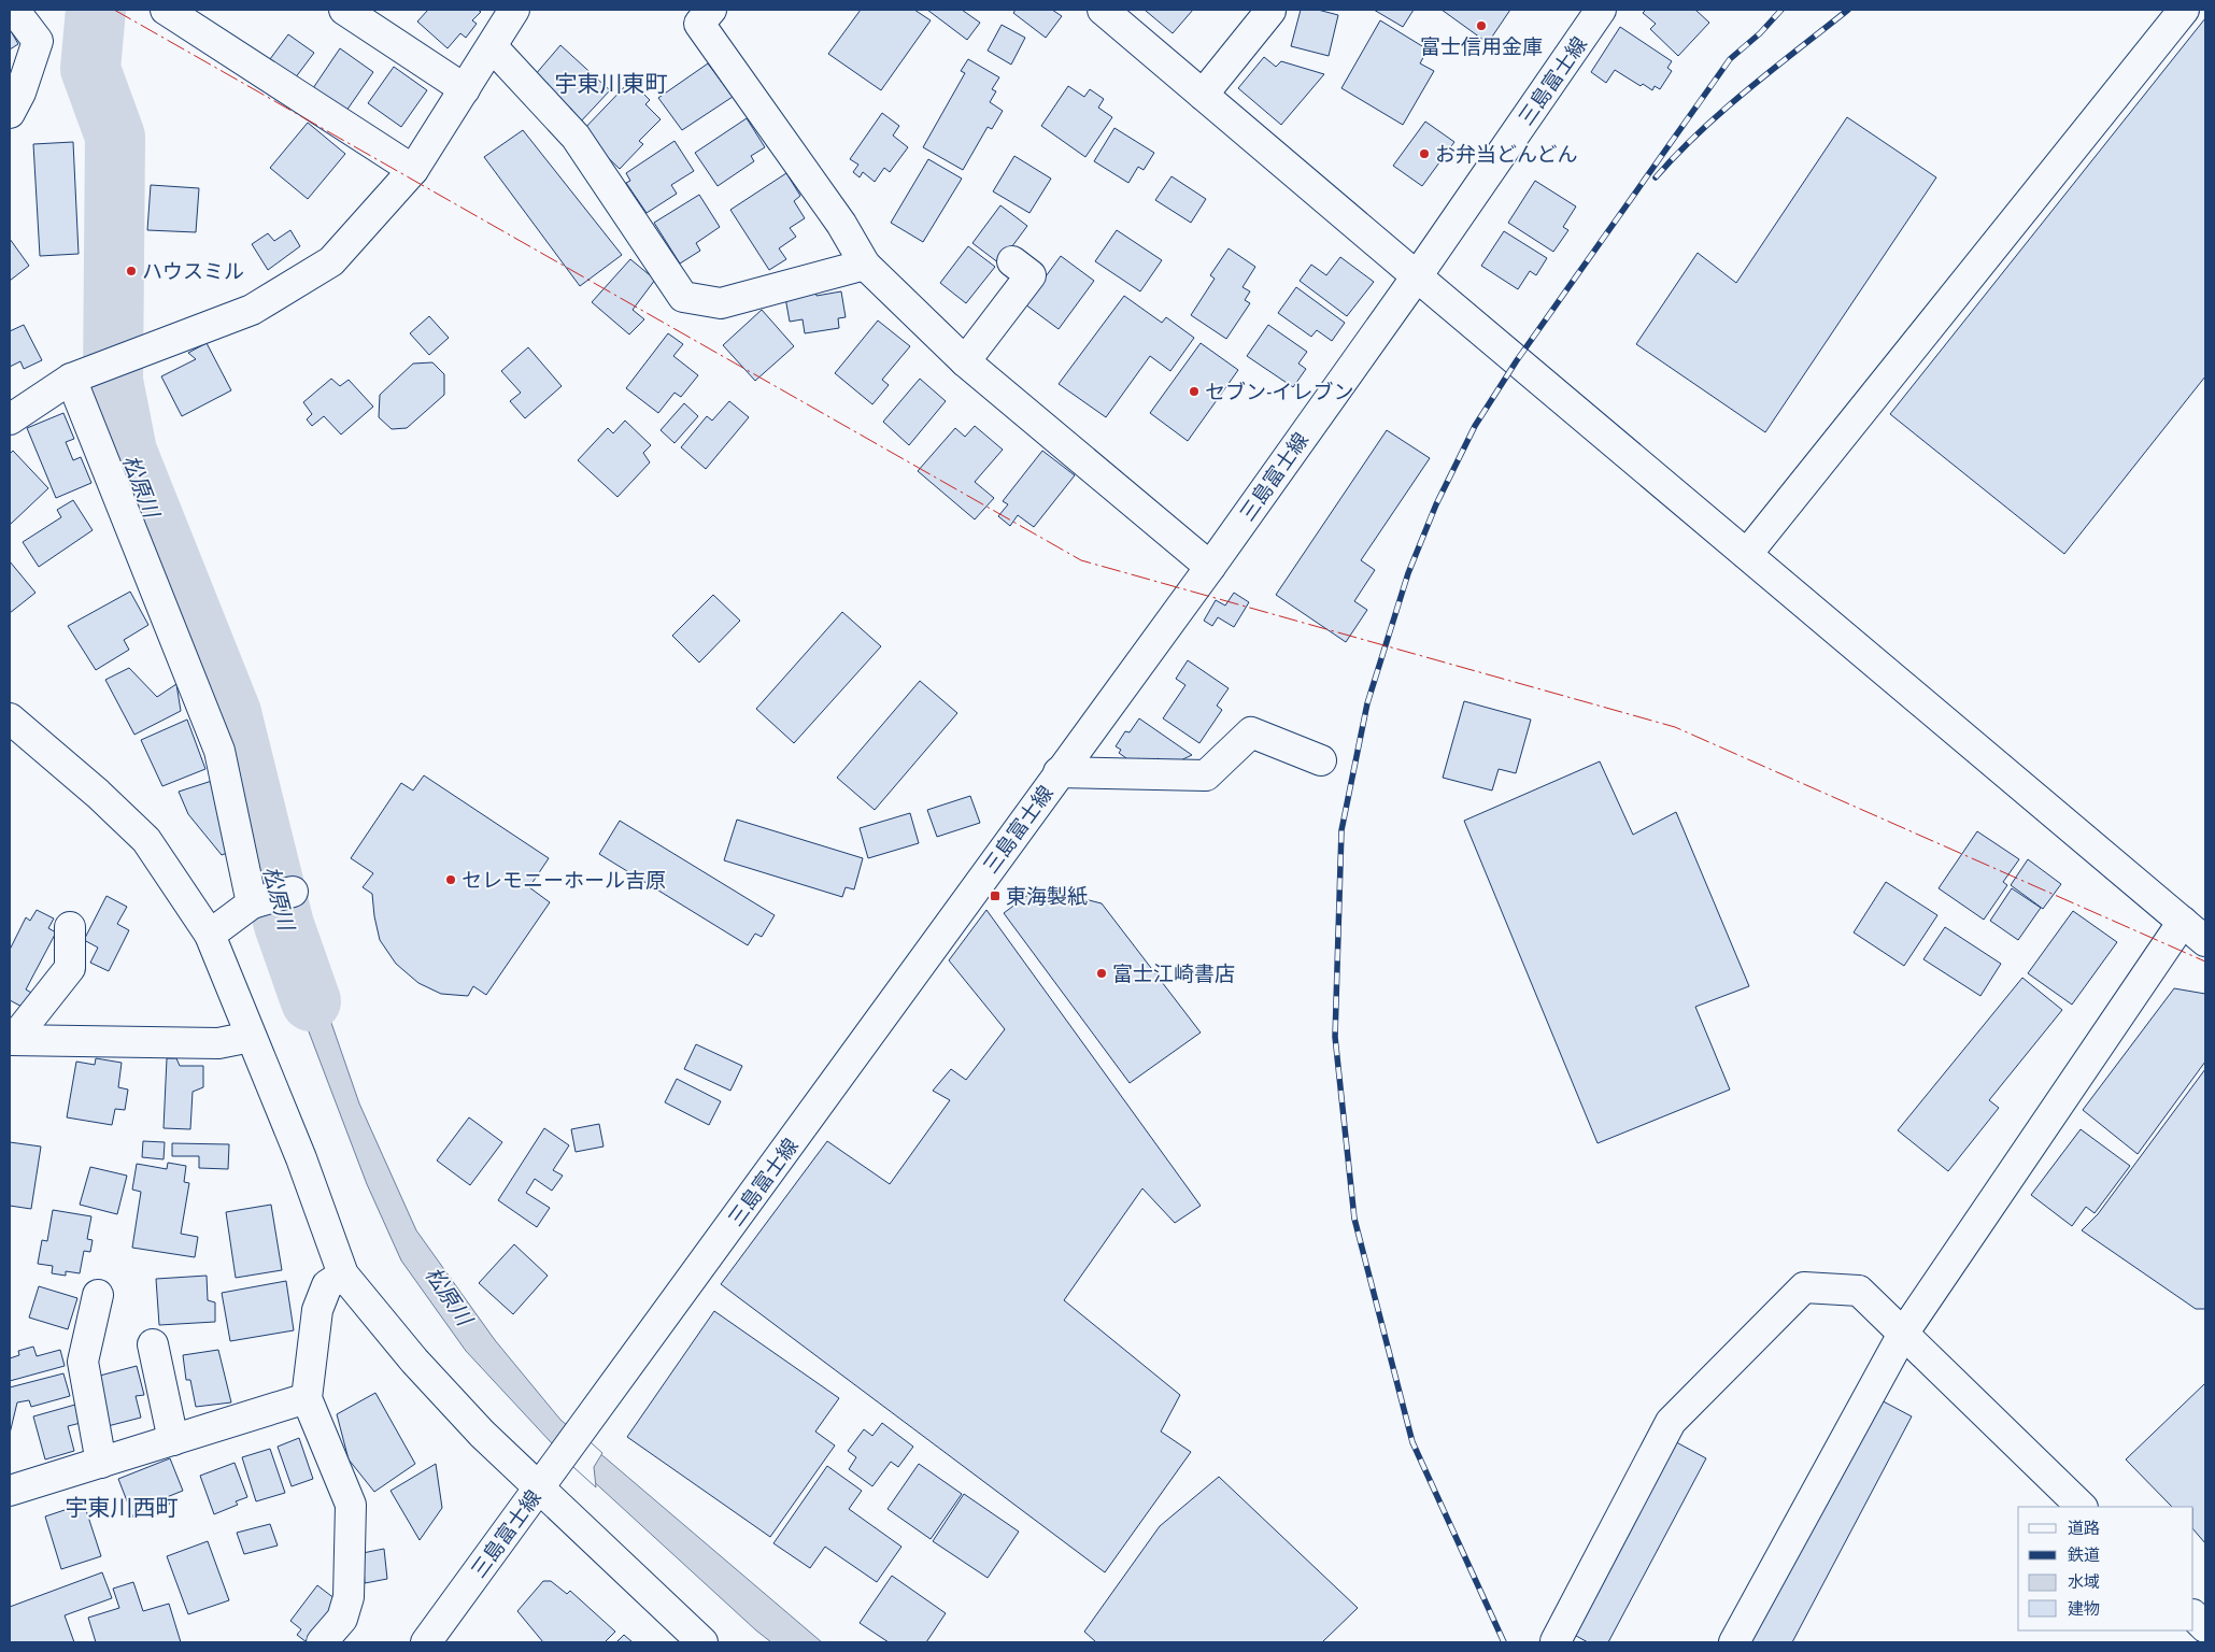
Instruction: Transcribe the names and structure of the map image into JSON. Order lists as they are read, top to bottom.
{
  "streets": {
    "street": ["三島富士線"]
  },
  "districts": ["宇東川東町", "宇東川西町"],
  "water": ["松原川"],
  "places": {
    "other": [
      "富士信用金庫",
      "お弁当どんどん",
      "ハウスミル",
      "セブン-イレブン",
      "セレモニーホール吉原",
      "富士江崎書店"
    ],
    "transit": ["東海製紙"]
  },
  "legend": [
    "道路",
    "鉄道",
    "水域",
    "建物"
  ]
}
